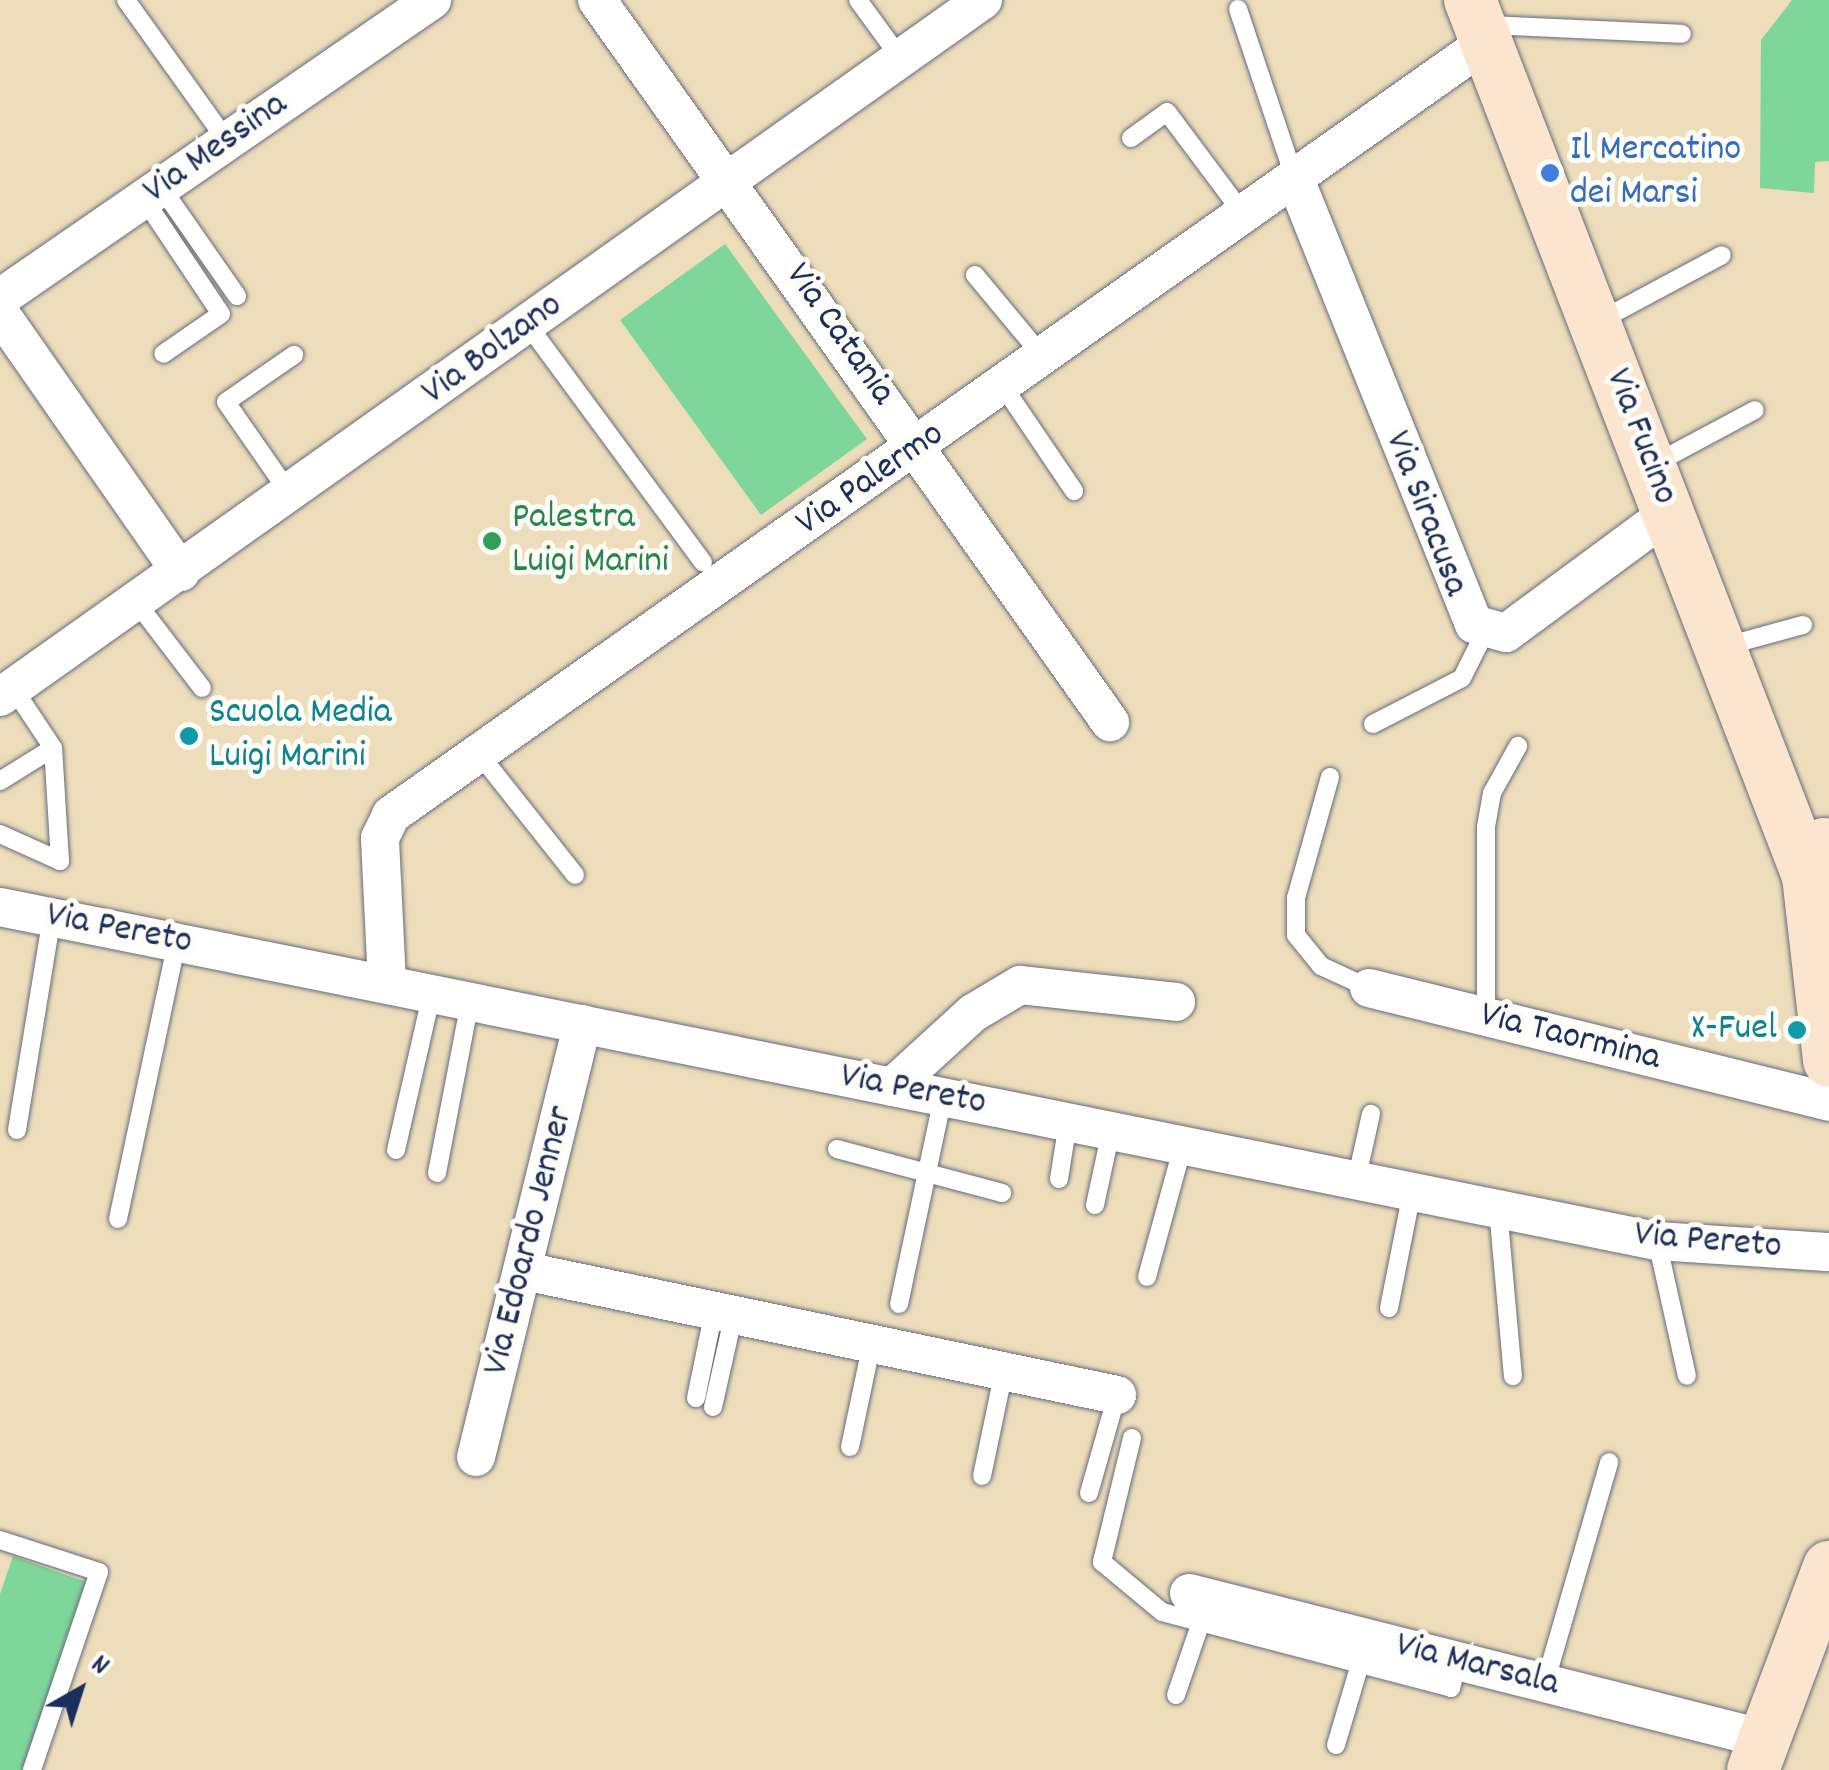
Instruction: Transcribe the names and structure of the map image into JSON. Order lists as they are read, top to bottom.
{
  "streets": {
    "main road": ["Via Fucino"],
    "street": [
      "Via Messina",
      "Via Catania",
      "Via Bolzano",
      "Via Palermo",
      "Via Siracusa",
      "Via Pereto",
      "Via Taormina",
      "Via Edoardo Jenner",
      "Via Marsala"
    ]
  },
  "crossings": [
    ["Via Catania", "Via Bolzano"],
    ["Via Catania", "Via Palermo"],
    ["Via Fucino", "Via Palermo"],
    ["Via Fucino", "Via Siracusa"],
    ["Via Palermo", "Via Siracusa"],
    ["Via Palermo", "Via Pereto"],
    ["Via Pereto", "Via Edoardo Jenner"]
  ],
  "places": [
    "Il Mercatino dei Marsi",
    "Palestra Luigi Marini",
    "Scuola Media Luigi Marini",
    "X-Fuel"
  ],
  "north": "top right"
}
